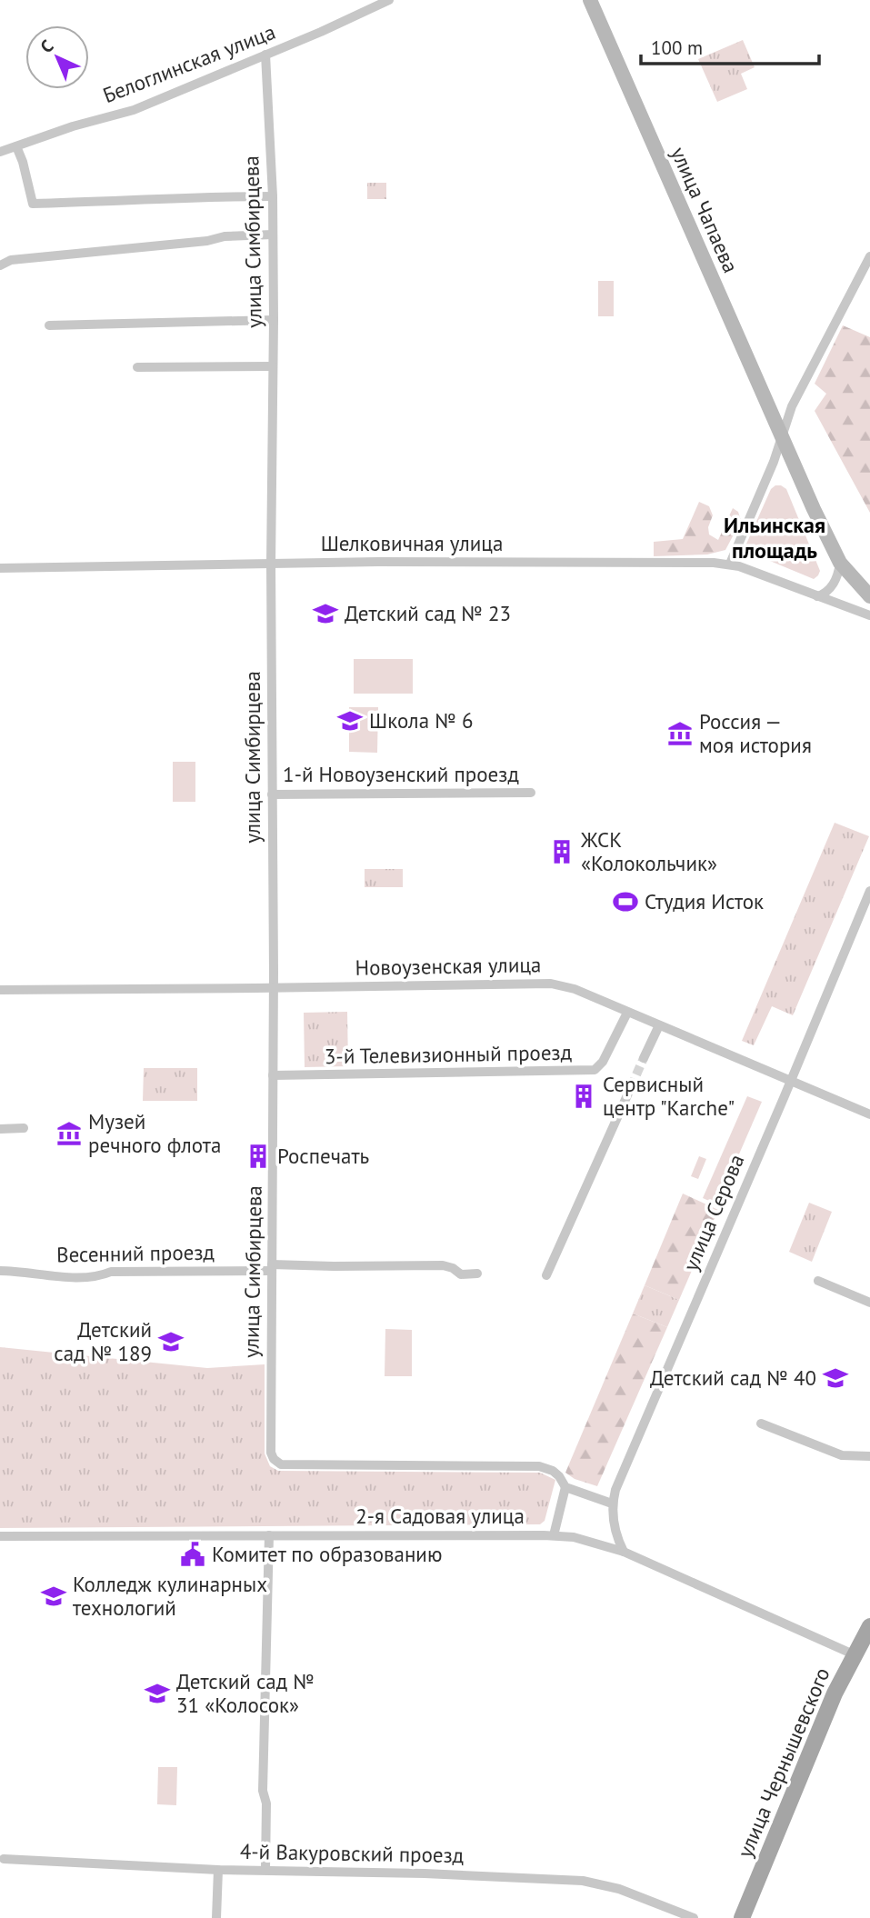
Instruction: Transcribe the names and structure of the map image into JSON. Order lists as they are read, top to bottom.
{
  "streets": {
    "main road": ["улица Чернышевского"],
    "street": [
      "Белоглинская улица",
      "улица Чапаева",
      "улица Симбирцева",
      "Шелковичная улица",
      "1-й Новоузенский проезд",
      "Новоузенская улица",
      "3-й Телевизионный проезд",
      "улица Серова",
      "Весенний проезд",
      "2-я Садовая улица",
      "4-й Вакуровский проезд"
    ]
  },
  "crossings": [
    ["Белоглинская улица", "улица Симбирцева"],
    ["улица Симбирцева", "Шелковичная улица"],
    ["улица Симбирцева", "1-й Новоузенский проезд"],
    ["улица Симбирцева", "Новоузенская улица"],
    ["улица Симбирцева", "3-й Телевизионный проезд"],
    ["улица Симбирцева", "Весенний проезд"],
    ["Новоузенская улица", "3-й Телевизионный проезд"],
    ["Новоузенская улица", "улица Серова"],
    ["улица Серова", "2-я Садовая улица"],
    ["2-я Садовая улица", "улица Чернышевского"]
  ],
  "districts": ["Ильинская площадь"],
  "places": {
    "school or university": [
      "Детский сад № 23",
      "Школа № 6",
      "Детский сад № 189",
      "Детский сад № 40",
      "Колледж кулинарных технологий",
      "Детский сад № 31 «Колосок»"
    ],
    "museum": ["Россия — моя история", "Музей речного флота"],
    "building": ["ЖСК «Колокольчик»", "Сервисный центр \"Karche\"", "Роспечать"],
    "sports": ["Студия Исток"],
    "public building": ["Комитет по образованию"]
  },
  "scale_bar": "100 m",
  "north": "top left"
}
